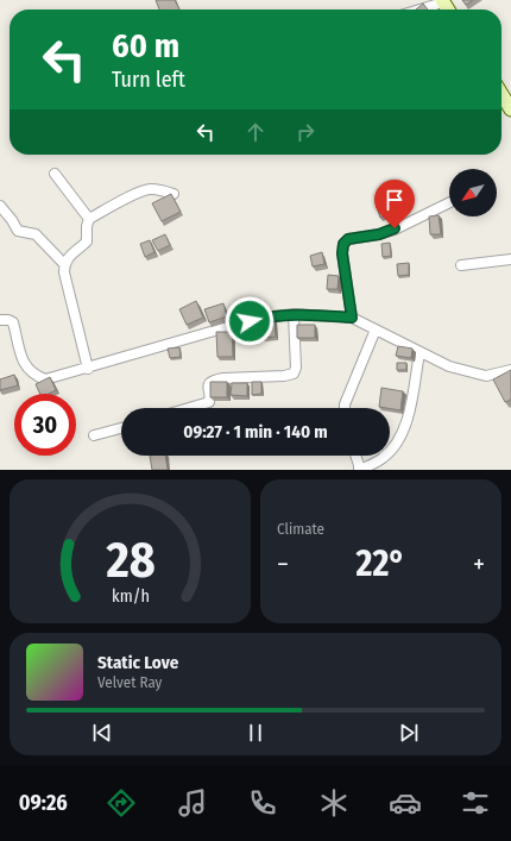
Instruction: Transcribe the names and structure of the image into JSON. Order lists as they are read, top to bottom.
{
  "north": "bottom left",
  "page": {
    "turn": ["60 m", "Turn left"],
    "limit": "30",
    "trip": "09:27 · 1 min · 140 m",
    "tile": "Climate",
    "heat": ["−", "22°", "+"],
    "song": ["Static Love", "Velvet Ray"],
    "tabs": "09:26",
    "gauge": ["28", "km/h"]
  }
}
